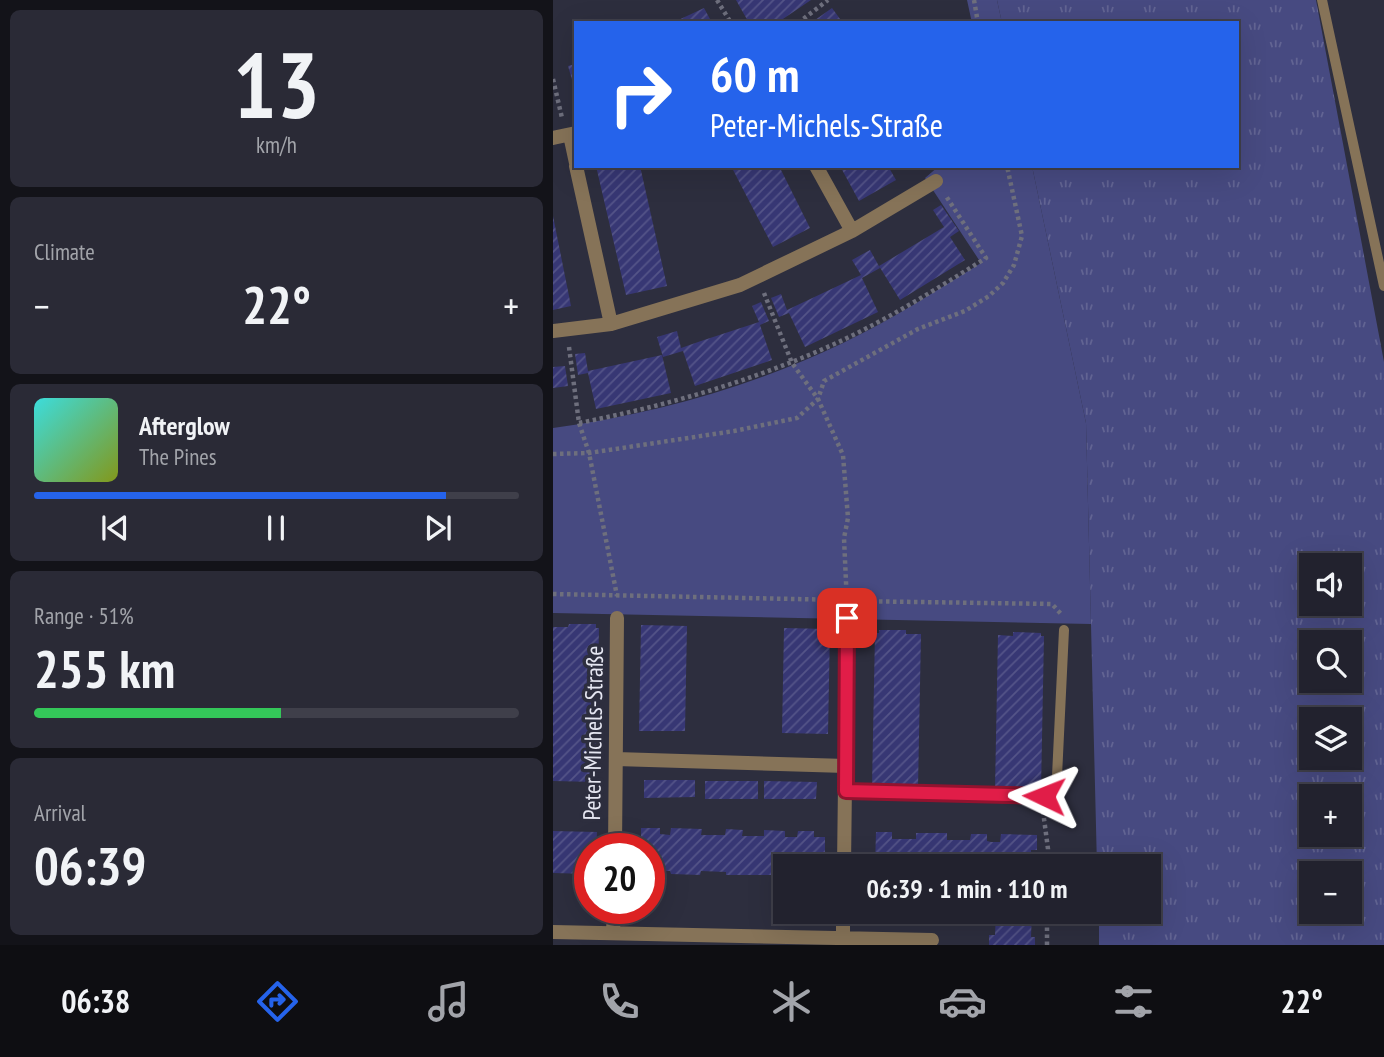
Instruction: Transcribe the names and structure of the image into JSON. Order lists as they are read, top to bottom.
{
  "streets": {
    "street": ["Peter-Michels-Straße"]
  },
  "page": {
    "tile": [
      ["13", "km/h"],
      "Climate",
      ["Range · 51%", "255 km"],
      ["Arrival", "06:39"]
    ],
    "turn": ["60 m", "Peter-Michels-Straße"],
    "heat": ["−", "22°", "+"],
    "song": ["Afterglow", "The Pines"],
    "map_buttons": ["+", "−"],
    "limit": "20",
    "trip": "06:39 · 1 min · 110 m",
    "tabs": ["06:38", "22°"]
  }
}
